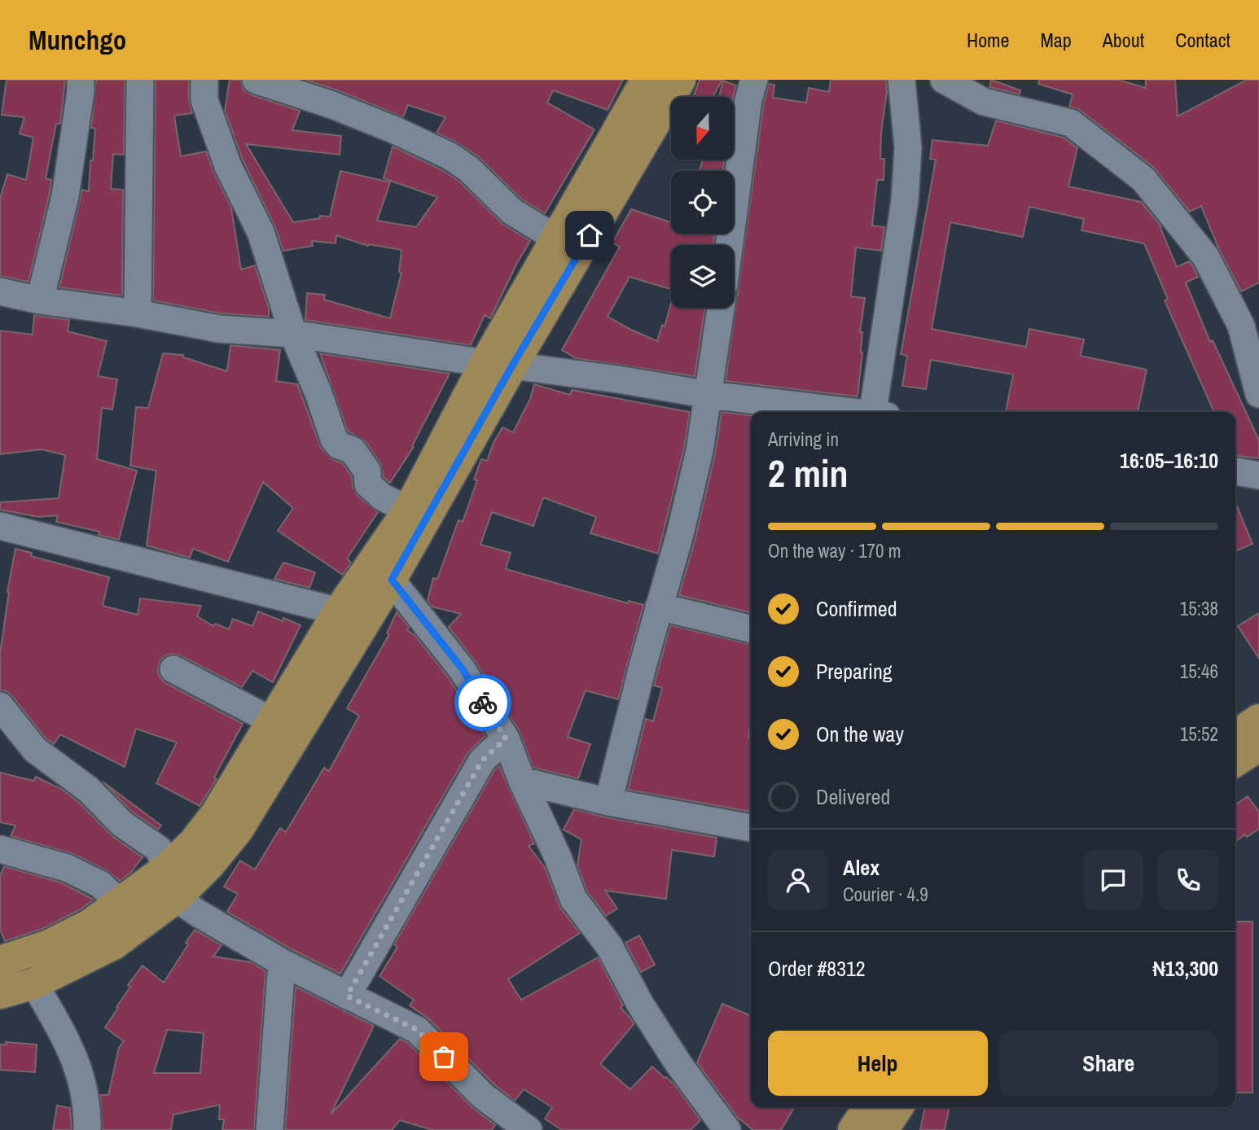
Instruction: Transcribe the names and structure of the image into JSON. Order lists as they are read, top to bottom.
{
  "north": "bottom",
  "page": {
    "header": "Munchgo",
    "nav": [
      "Home",
      "Map",
      "About",
      "Contact"
    ],
    "heading": ["2 min", "Arriving in", "16:05–16:10"],
    "panel": [
      "Alex",
      "Courier · 4.9",
      "Order #8312",
      "₦13,300"
    ],
    "bar": "On the way · 170 m",
    "list": [
      ["Confirmed", "15:38"],
      ["Preparing", "15:46"],
      ["On the way", "15:52"],
      "Delivered"
    ],
    "buttons": ["Help", "Share"]
  }
}
